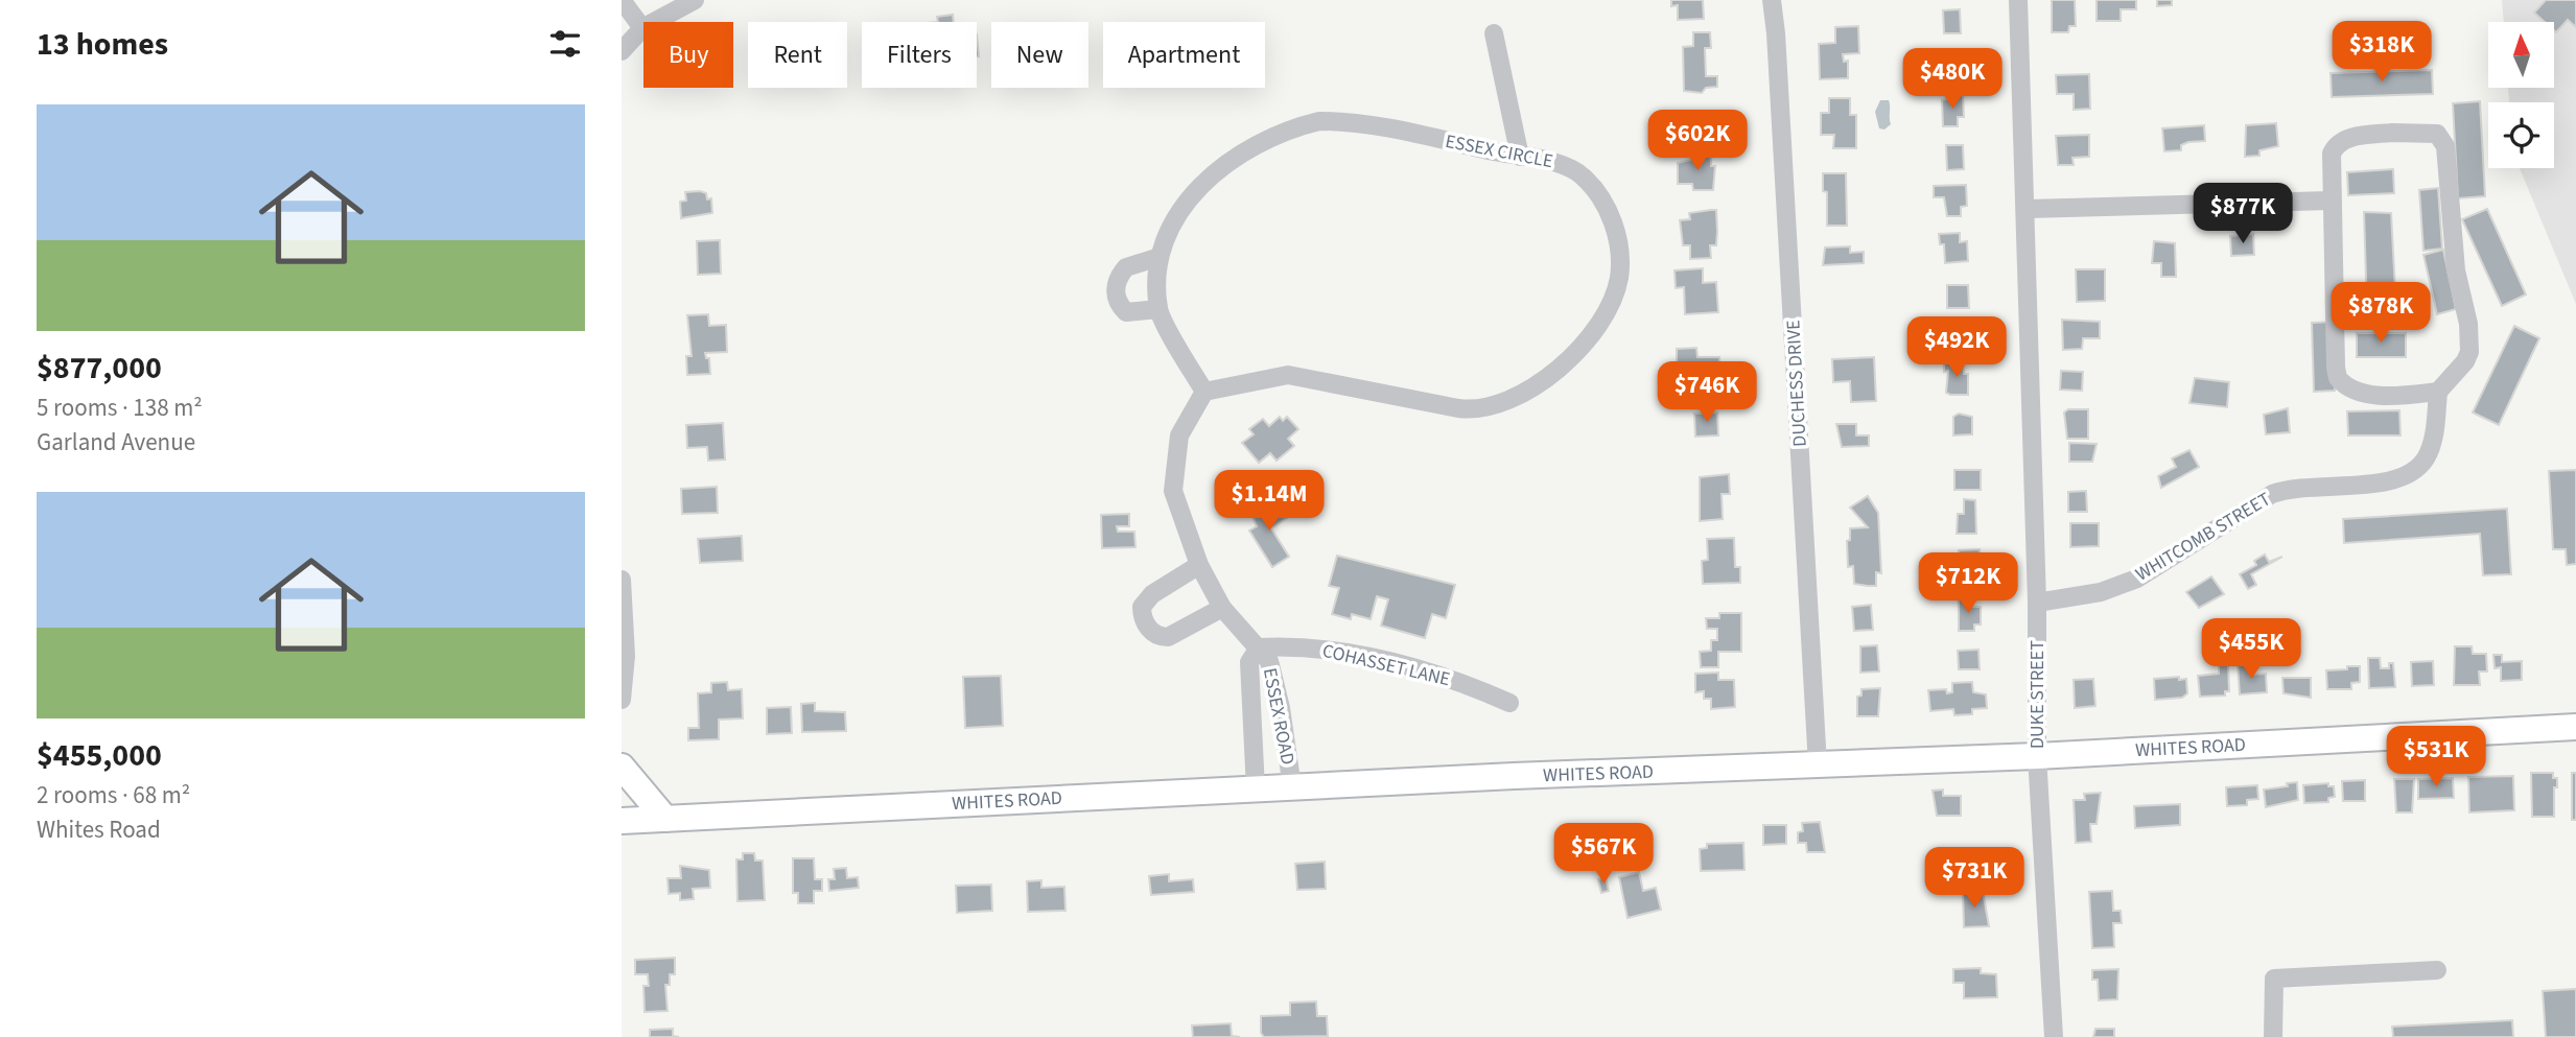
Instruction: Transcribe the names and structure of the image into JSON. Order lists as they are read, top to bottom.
{
  "streets": {
    "street": [
      "ESSEX CIRCLE",
      "DUCHESS DRIVE",
      "WHITCOMB STREET",
      "COHASSET LANE",
      "DUKE STREET",
      "ESSEX ROAD",
      "WHITES ROAD"
    ]
  },
  "crossings": [
    ["ESSEX CIRCLE", "ESSEX ROAD"],
    ["DUCHESS DRIVE", "WHITES ROAD"],
    ["WHITCOMB STREET", "DUKE STREET"],
    ["COHASSET LANE", "ESSEX ROAD"],
    ["DUKE STREET", "WHITES ROAD"],
    ["ESSEX ROAD", "WHITES ROAD"]
  ],
  "north": "top",
  "page": {
    "heading": "13 homes",
    "price": [
      "$318K",
      "$480K",
      "$602K",
      "$877K",
      "$878K",
      "$492K",
      "$746K",
      "$1.14M",
      "$712K",
      "$455K",
      "$531K",
      "$567K",
      "$731K"
    ],
    "chip": [
      "Buy",
      "Rent",
      "Filters",
      "New",
      "Apartment"
    ],
    "list": [
      {
        "name": "$877,000",
        "note": "5 rooms · 138 m² · Garland Avenue"
      },
      {
        "name": "$455,000",
        "note": "2 rooms · 68 m² · Whites Road"
      }
    ]
  }
}
